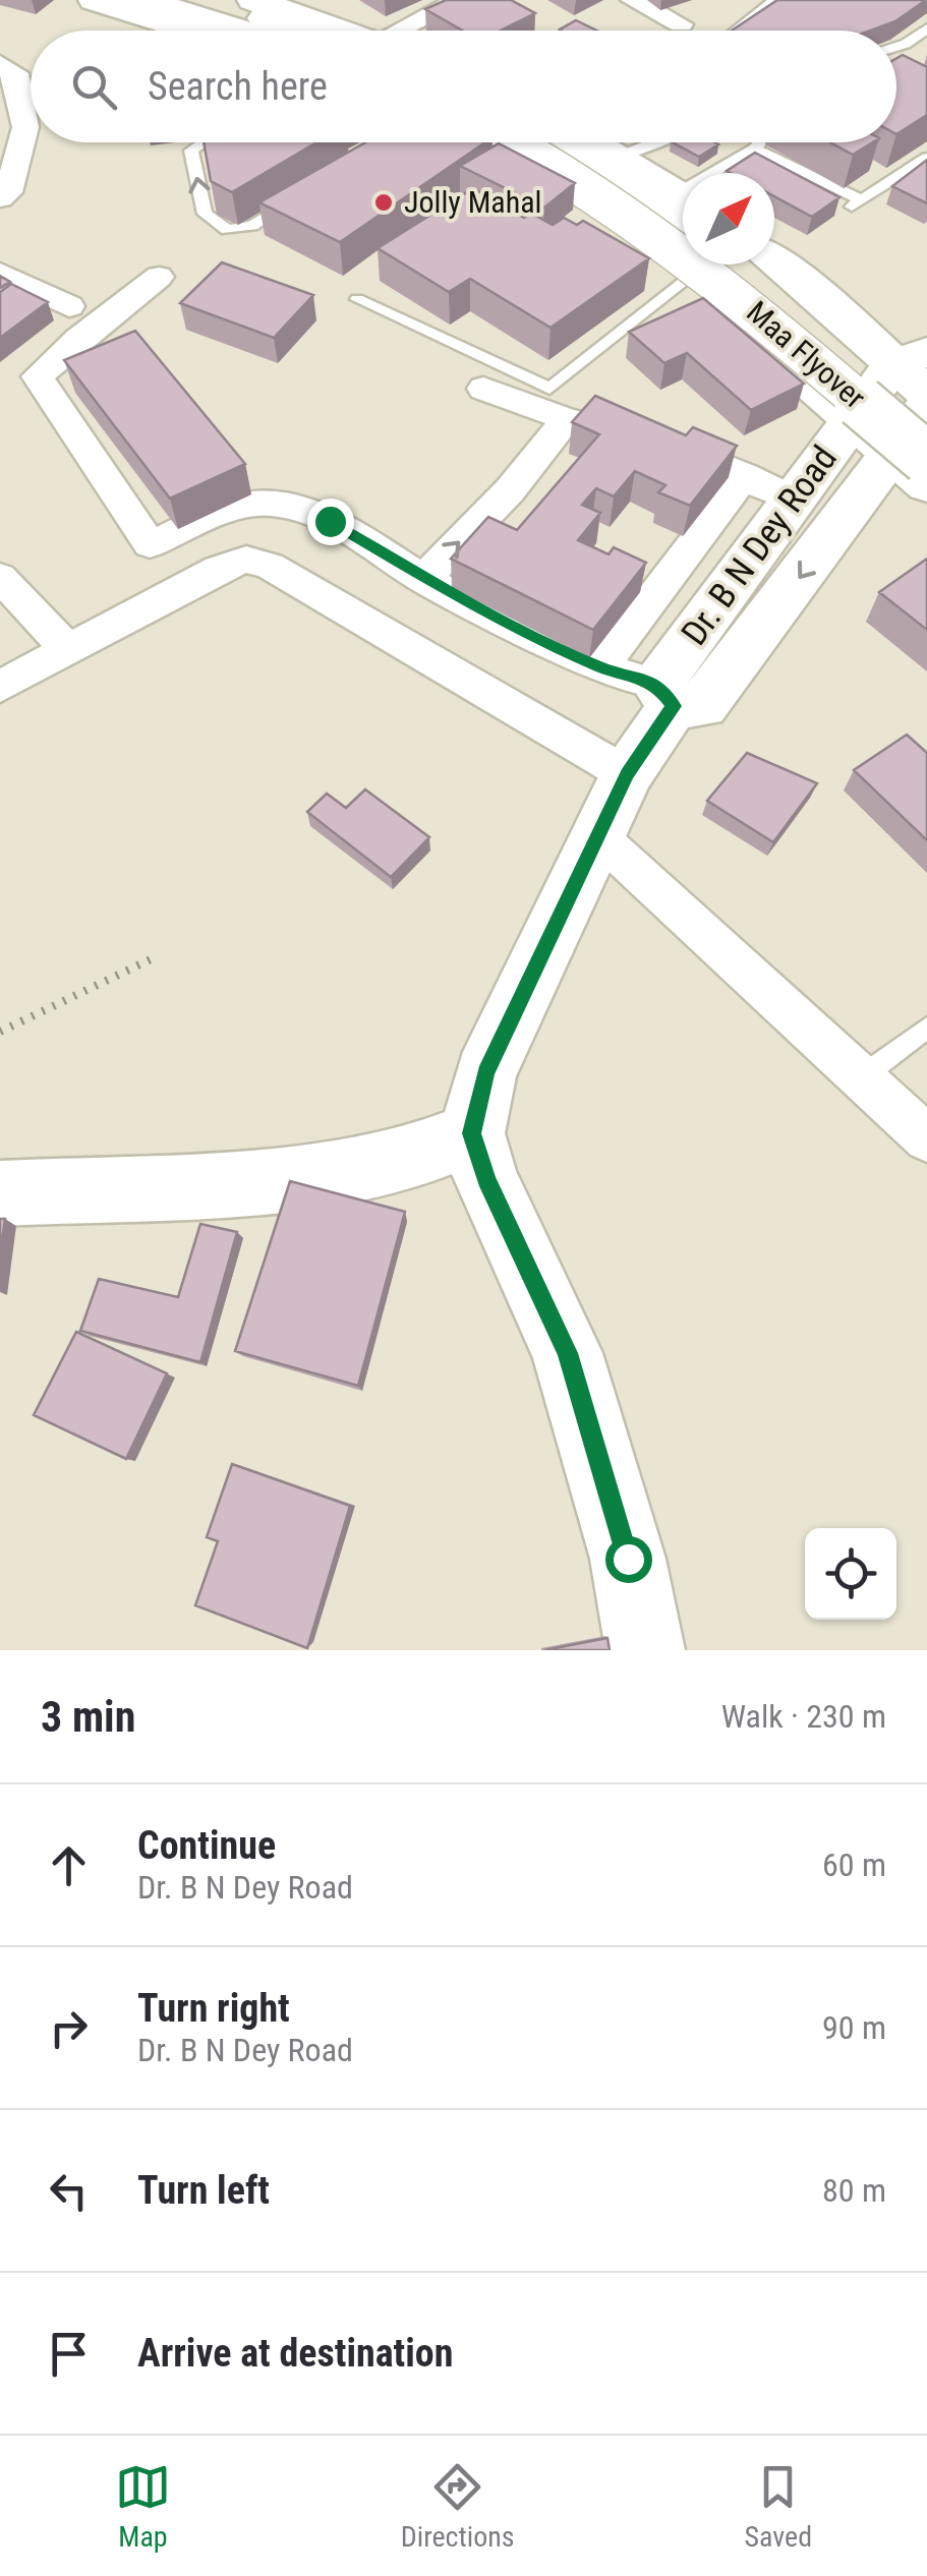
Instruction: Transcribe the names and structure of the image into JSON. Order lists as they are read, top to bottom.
{
  "streets": {
    "main road": ["Maa Flyover", "Dr. B N Dey Road"]
  },
  "crossings": [
    ["Maa Flyover", "Dr. B N Dey Road"]
  ],
  "places": ["Jolly Mahal"],
  "north": "top right",
  "page": {
    "search": "Search here",
    "heading": ["3 min", "Walk · 230 m"],
    "list": [
      ["Continue", "Dr. B N Dey Road", "60 m"],
      ["Turn right", "Dr. B N Dey Road", "90 m"],
      ["Turn left", "80 m"],
      "Arrive at destination"
    ],
    "nav": ["Map", "Directions", "Saved"]
  }
}
